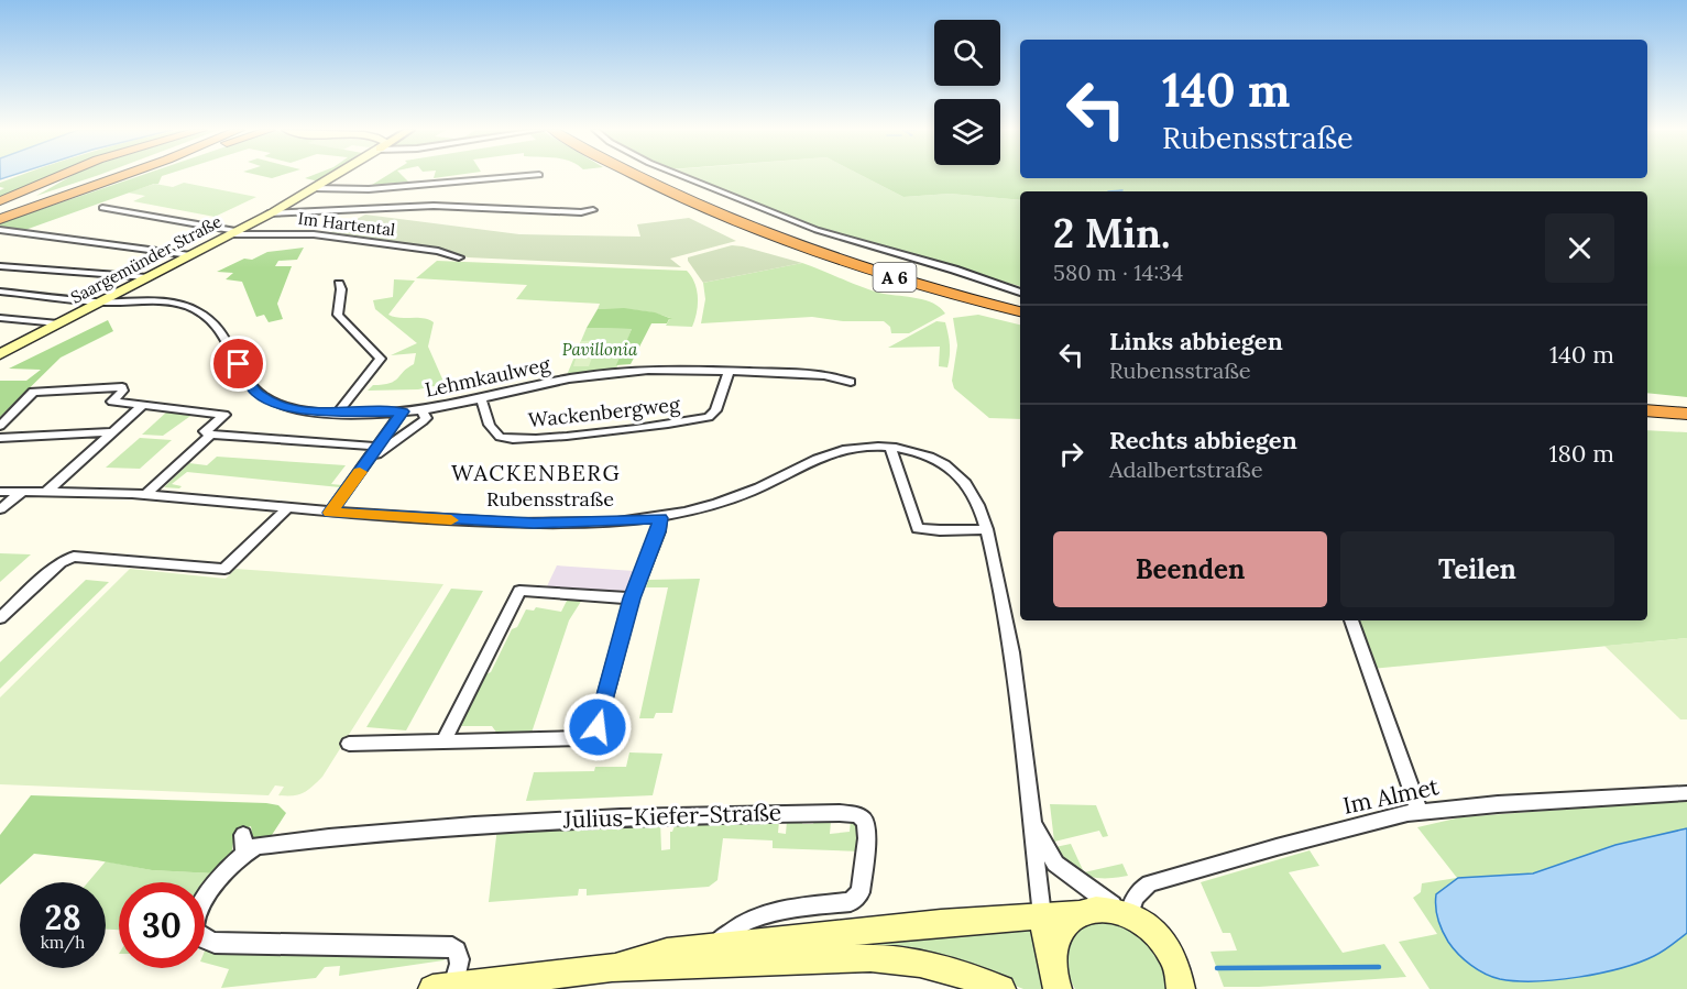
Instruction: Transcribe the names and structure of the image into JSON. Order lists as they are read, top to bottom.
{
  "streets": {
    "highway": ["A 6"],
    "street": [
      "Im Hartental",
      "Saargemünder Straße",
      "Lehmkaulweg",
      "Wackenbergweg",
      "Rubensstraße",
      "Im Almet",
      "Julius-Kiefer-Straße"
    ]
  },
  "crossings": [
    ["Im Hartental", "Saargemünder Straße"],
    ["Saargemünder Straße", "Lehmkaulweg"],
    ["Lehmkaulweg", "Wackenbergweg"],
    ["Rubensstraße", "Im Almet"],
    ["Rubensstraße", "Julius-Kiefer-Straße"],
    ["Im Almet", "Julius-Kiefer-Straße"]
  ],
  "districts": ["WACKENBERG"],
  "parks": ["Pavillonia"],
  "page": {
    "turn": ["140 m", "Rubensstraße"],
    "heading": ["2 Min.", "580 m · 14:34"],
    "list": [
      {
        "name": "Links abbiegen",
        "note": "Rubensstraße",
        "value": "140 m"
      },
      {
        "name": "Rechts abbiegen",
        "note": "Adalbertstraße",
        "value": "180 m"
      }
    ],
    "buttons": ["Beenden", "Teilen"],
    "speed": "28 km/h",
    "limit": "30"
  }
}
